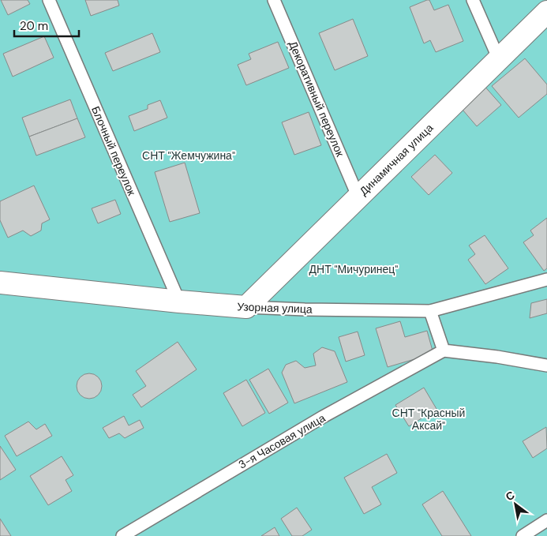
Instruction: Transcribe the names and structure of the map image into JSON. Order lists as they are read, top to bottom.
{
  "streets": {
    "street": ["Динамичная улица", "Узорная улица"],
    "lane": ["Декоративный переулок", "Блочный переулок", "3-я Часовая улица"]
  },
  "crossings": [
    ["Декоративный переулок", "Динамичная улица"],
    ["Блочный переулок", "Узорная улица"],
    ["Динамичная улица", "Узорная улица"]
  ],
  "parks": ["СНТ \"Жемчужина\"", "ДНТ \"Мичуринец\"", "СНТ \"Красный Аксай\""],
  "scale_bar": "20 m",
  "north": "top left"
}
